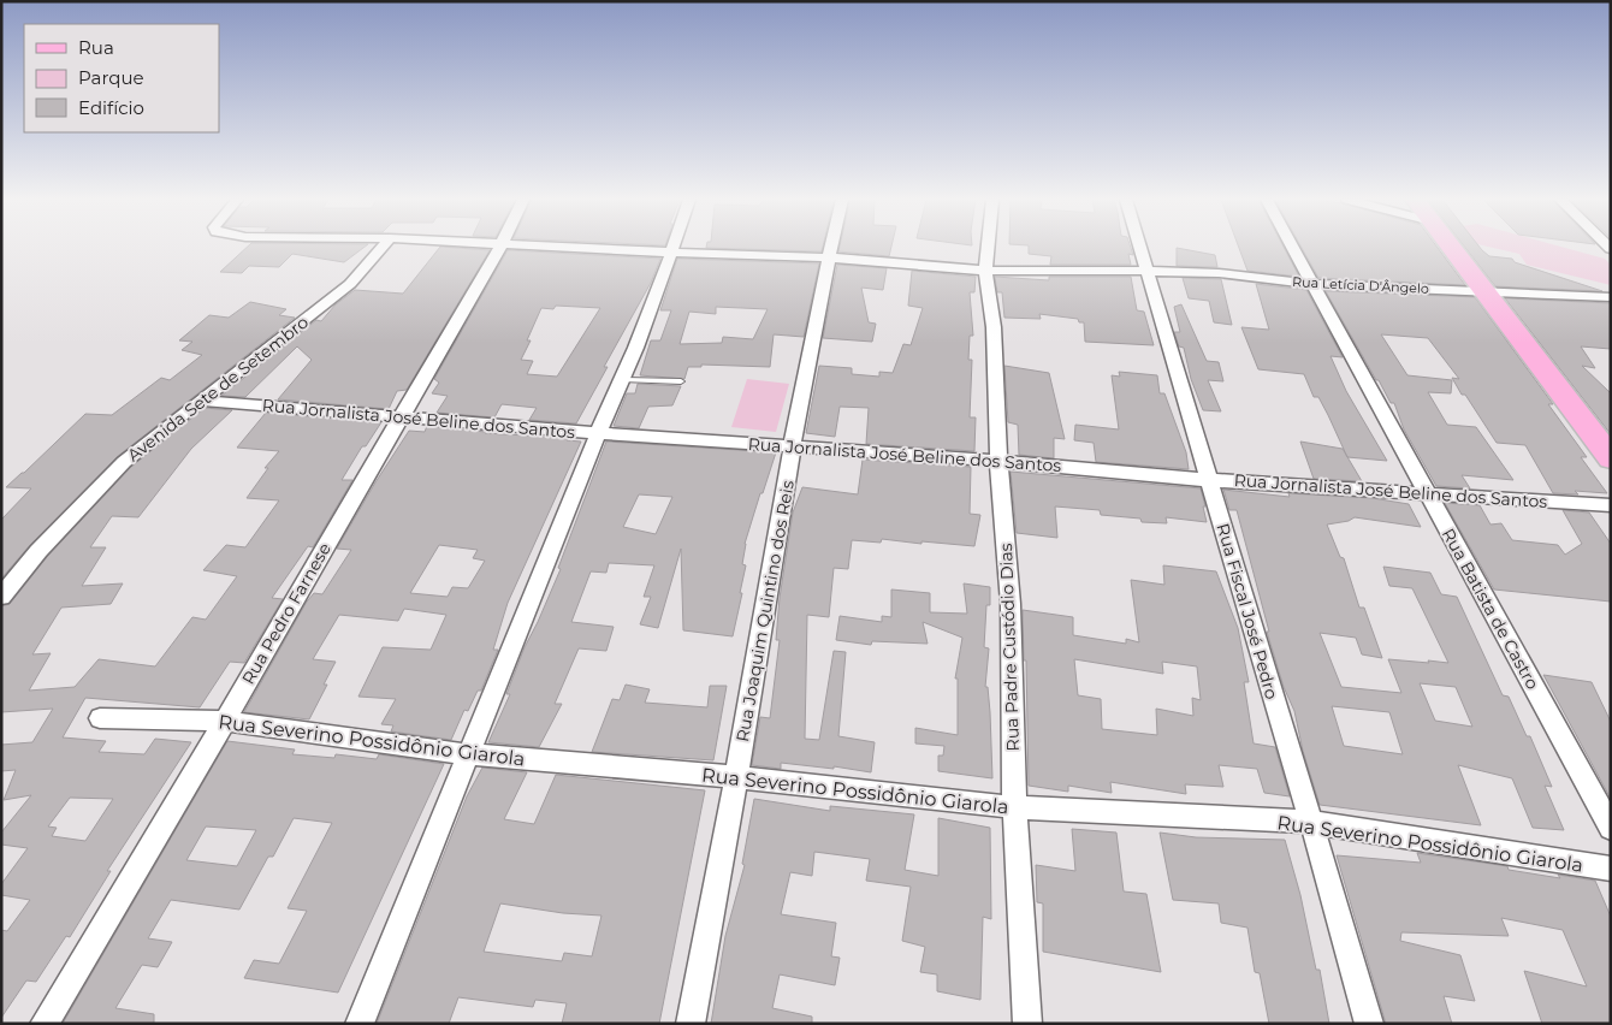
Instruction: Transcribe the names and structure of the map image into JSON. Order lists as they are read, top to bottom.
{
  "streets": {
    "street": [
      "Rua Letícia D'Ângelo",
      "Avenida Sete de Setembro",
      "Rua Jornalista José Beline dos Santos",
      "Rua Batista de Castro",
      "Rua Joaquim Quintino dos Reis",
      "Rua Fiscal José Pedro",
      "Rua Pedro Farnese",
      "Rua Padre Custódio Dias",
      "Rua Severino Possidônio Giarola"
    ]
  },
  "crossings": [
    ["Rua Letícia D'Ângelo", "Rua Batista de Castro"],
    ["Rua Letícia D'Ângelo", "Rua Joaquim Quintino dos Reis"],
    ["Rua Letícia D'Ângelo", "Rua Fiscal José Pedro"],
    ["Rua Letícia D'Ângelo", "Rua Padre Custódio Dias"],
    ["Avenida Sete de Setembro", "Rua Jornalista José Beline dos Santos"],
    ["Rua Jornalista José Beline dos Santos", "Rua Batista de Castro"],
    ["Rua Jornalista José Beline dos Santos", "Rua Joaquim Quintino dos Reis"],
    ["Rua Jornalista José Beline dos Santos", "Rua Fiscal José Pedro"],
    ["Rua Jornalista José Beline dos Santos", "Rua Pedro Farnese"],
    ["Rua Jornalista José Beline dos Santos", "Rua Padre Custódio Dias"],
    ["Rua Joaquim Quintino dos Reis", "Rua Severino Possidônio Giarola"],
    ["Rua Fiscal José Pedro", "Rua Severino Possidônio Giarola"],
    ["Rua Pedro Farnese", "Rua Severino Possidônio Giarola"],
    ["Rua Padre Custódio Dias", "Rua Severino Possidônio Giarola"]
  ],
  "legend": ["Rua", "Parque", "Edifício"]
}
